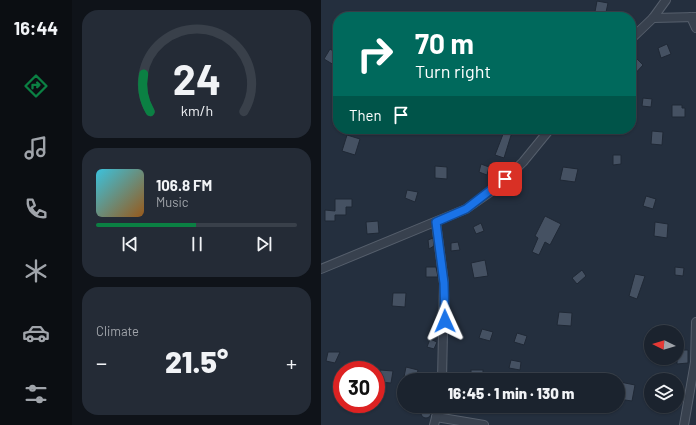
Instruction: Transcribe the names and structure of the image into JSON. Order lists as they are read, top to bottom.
{
  "north": "left",
  "page": {
    "tabs": "16:44",
    "turn": ["70 m", "Turn right"],
    "then": "Then",
    "song": ["106.8 FM", "Music"],
    "tile": "Climate",
    "heat": ["−", "21.5°", "+"],
    "limit": "30",
    "trip": "16:45 · 1 min · 130 m",
    "gauge": ["24", "km/h"]
  }
}
